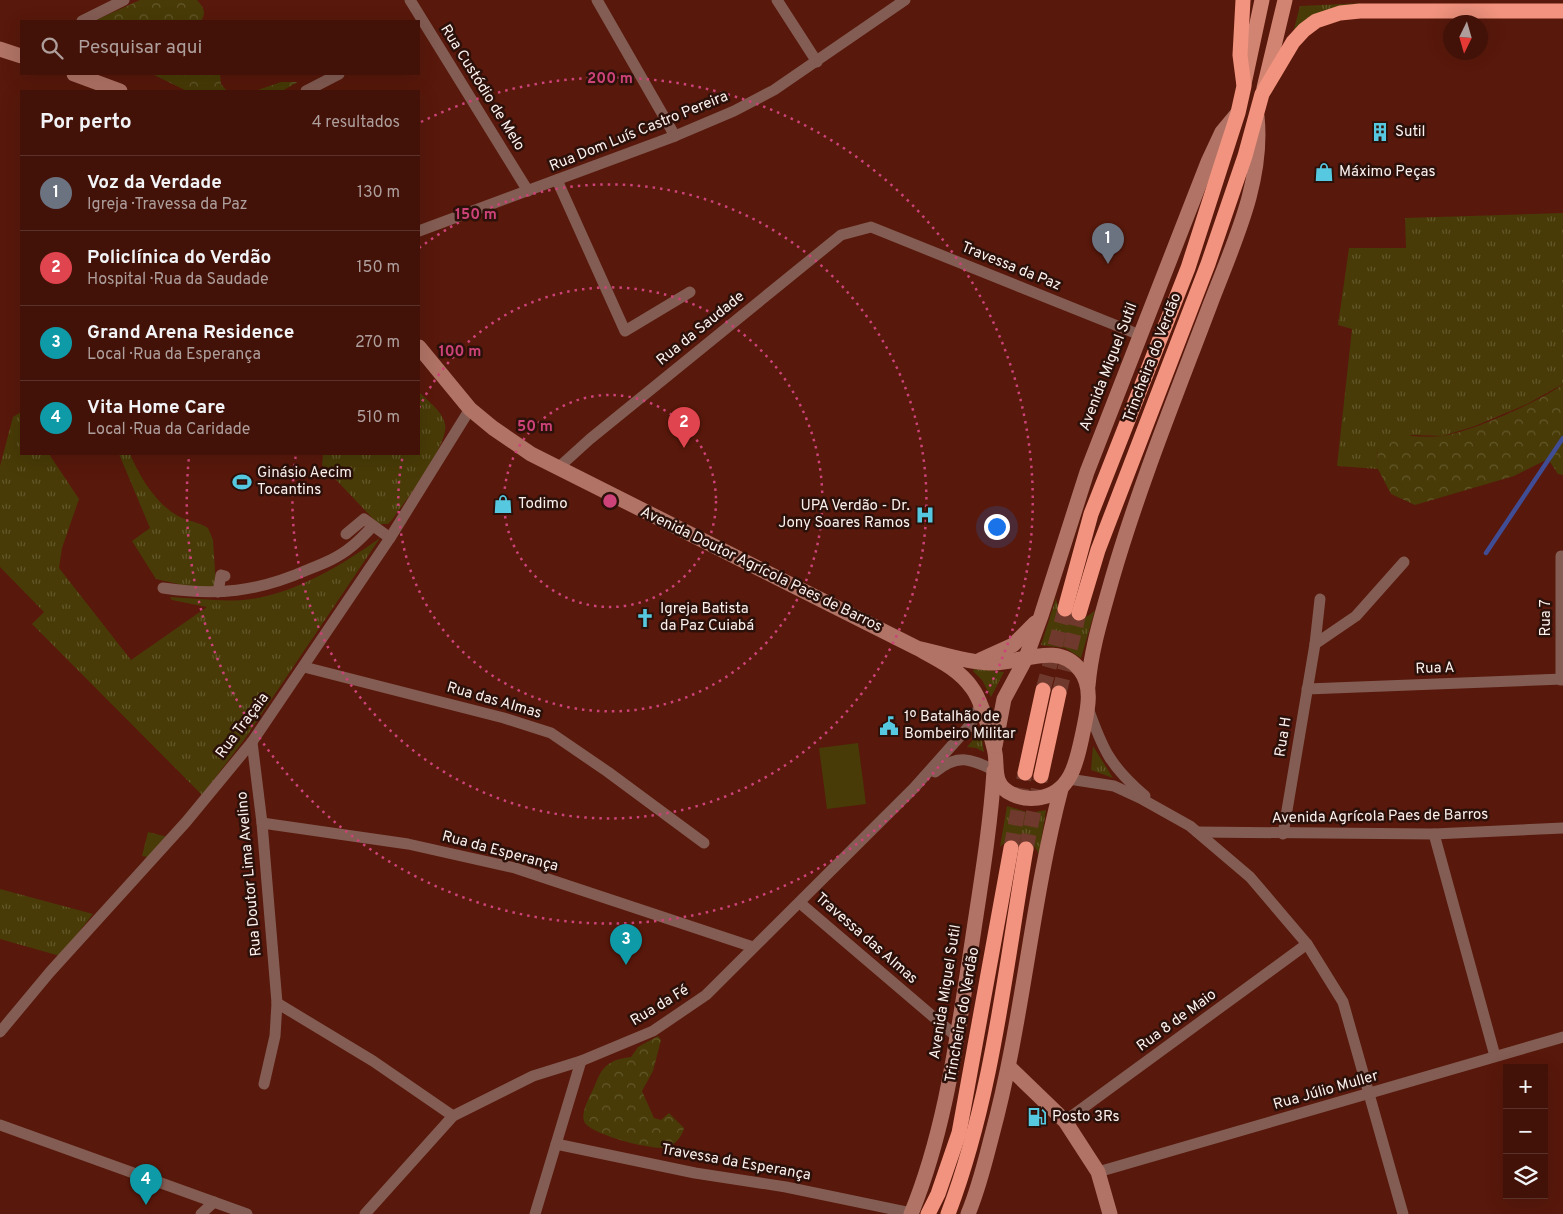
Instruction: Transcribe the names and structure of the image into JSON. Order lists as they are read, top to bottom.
{
  "streets": {
    "highway": ["Trincheira do Verdão", "Avenida Miguel Sutil"],
    "street": [
      "Rua Custódio de Melo",
      "Rua Dom Luís Castro Pereira",
      "Travessa da Paz",
      "Rua da Saudade",
      "Avenida Doutor Agrícola Paes de Barros",
      "Rua 7",
      "Rua A",
      "Rua das Almas",
      "Rua Traçaia",
      "Rua H",
      "Avenida Agrícola Paes de Barros",
      "Rua da Esperança",
      "Rua Doutor Lima Avelino",
      "Travessa das Almas",
      "Rua da Fé",
      "Rua 8 de Maio",
      "Rua Júlio Muller",
      "Travessa da Esperança"
    ]
  },
  "crossings": [
    ["Rua Custódio de Melo", "Rua Dom Luís Castro Pereira"],
    ["Travessa da Paz", "Rua da Saudade"],
    ["Travessa da Paz", "Avenida Miguel Sutil"],
    ["Rua da Saudade", "Avenida Doutor Agrícola Paes de Barros"],
    ["Trincheira do Verdão", "Avenida Miguel Sutil"],
    ["Avenida Miguel Sutil", "Avenida Doutor Agrícola Paes de Barros"],
    ["Avenida Miguel Sutil", "Travessa das Almas"],
    ["Avenida Miguel Sutil", "Rua da Fé"],
    ["Avenida Miguel Sutil", "Travessa da Esperança"],
    ["Avenida Doutor Agrícola Paes de Barros", "Rua Traçaia"],
    ["Avenida Doutor Agrícola Paes de Barros", "Avenida Agrícola Paes de Barros"],
    ["Avenida Doutor Agrícola Paes de Barros", "Rua da Fé"],
    ["Avenida Doutor Agrícola Paes de Barros", "Rua 8 de Maio"],
    ["Avenida Doutor Agrícola Paes de Barros", "Rua Júlio Muller"],
    ["Rua 7", "Rua A"],
    ["Rua A", "Rua H"],
    ["Rua das Almas", "Rua Traçaia"],
    ["Rua Traçaia", "Rua Doutor Lima Avelino"],
    ["Rua H", "Avenida Agrícola Paes de Barros"],
    ["Rua da Esperança", "Rua Doutor Lima Avelino"],
    ["Rua da Esperança", "Rua da Fé"],
    ["Travessa das Almas", "Rua da Fé"]
  ],
  "places": {
    "building": ["Sutil"],
    "shop": ["Máximo Peças", "Todimo"],
    "sports": ["Ginásio Aecim Tocantins"],
    "hospital": ["UPA Verdão - Dr. Jony Soares Ramos"],
    "church": ["Igreja Batista da Paz Cuiabá"],
    "public building": ["1º Batalhão de Bombeiro Militar"],
    "fuel station": ["Posto 3Rs"]
  },
  "north": "bottom",
  "page": {
    "search": "Pesquisar aqui",
    "heading": ["Por perto", "4 resultados"],
    "list": [
      {
        "mark": "1",
        "name": "Voz da Verdade",
        "note": "Igreja · Travessa da Paz",
        "value": "130 m"
      },
      {
        "mark": "2",
        "name": "Policlínica do Verdão",
        "note": "Hospital · Rua da Saudade",
        "value": "150 m"
      },
      {
        "mark": "3",
        "name": "Grand Arena Residence",
        "note": "Local · Rua da Esperança",
        "value": "270 m"
      },
      {
        "mark": "4",
        "name": "Vita Home Care",
        "note": "Local · Rua da Caridade",
        "value": "510 m"
      }
    ],
    "pins": [
      "1",
      "2",
      "3",
      "4"
    ],
    "map_buttons": ["+", "−"]
  },
  "rings": [
    "200 m",
    "150 m",
    "100 m",
    "50 m"
  ]
}
